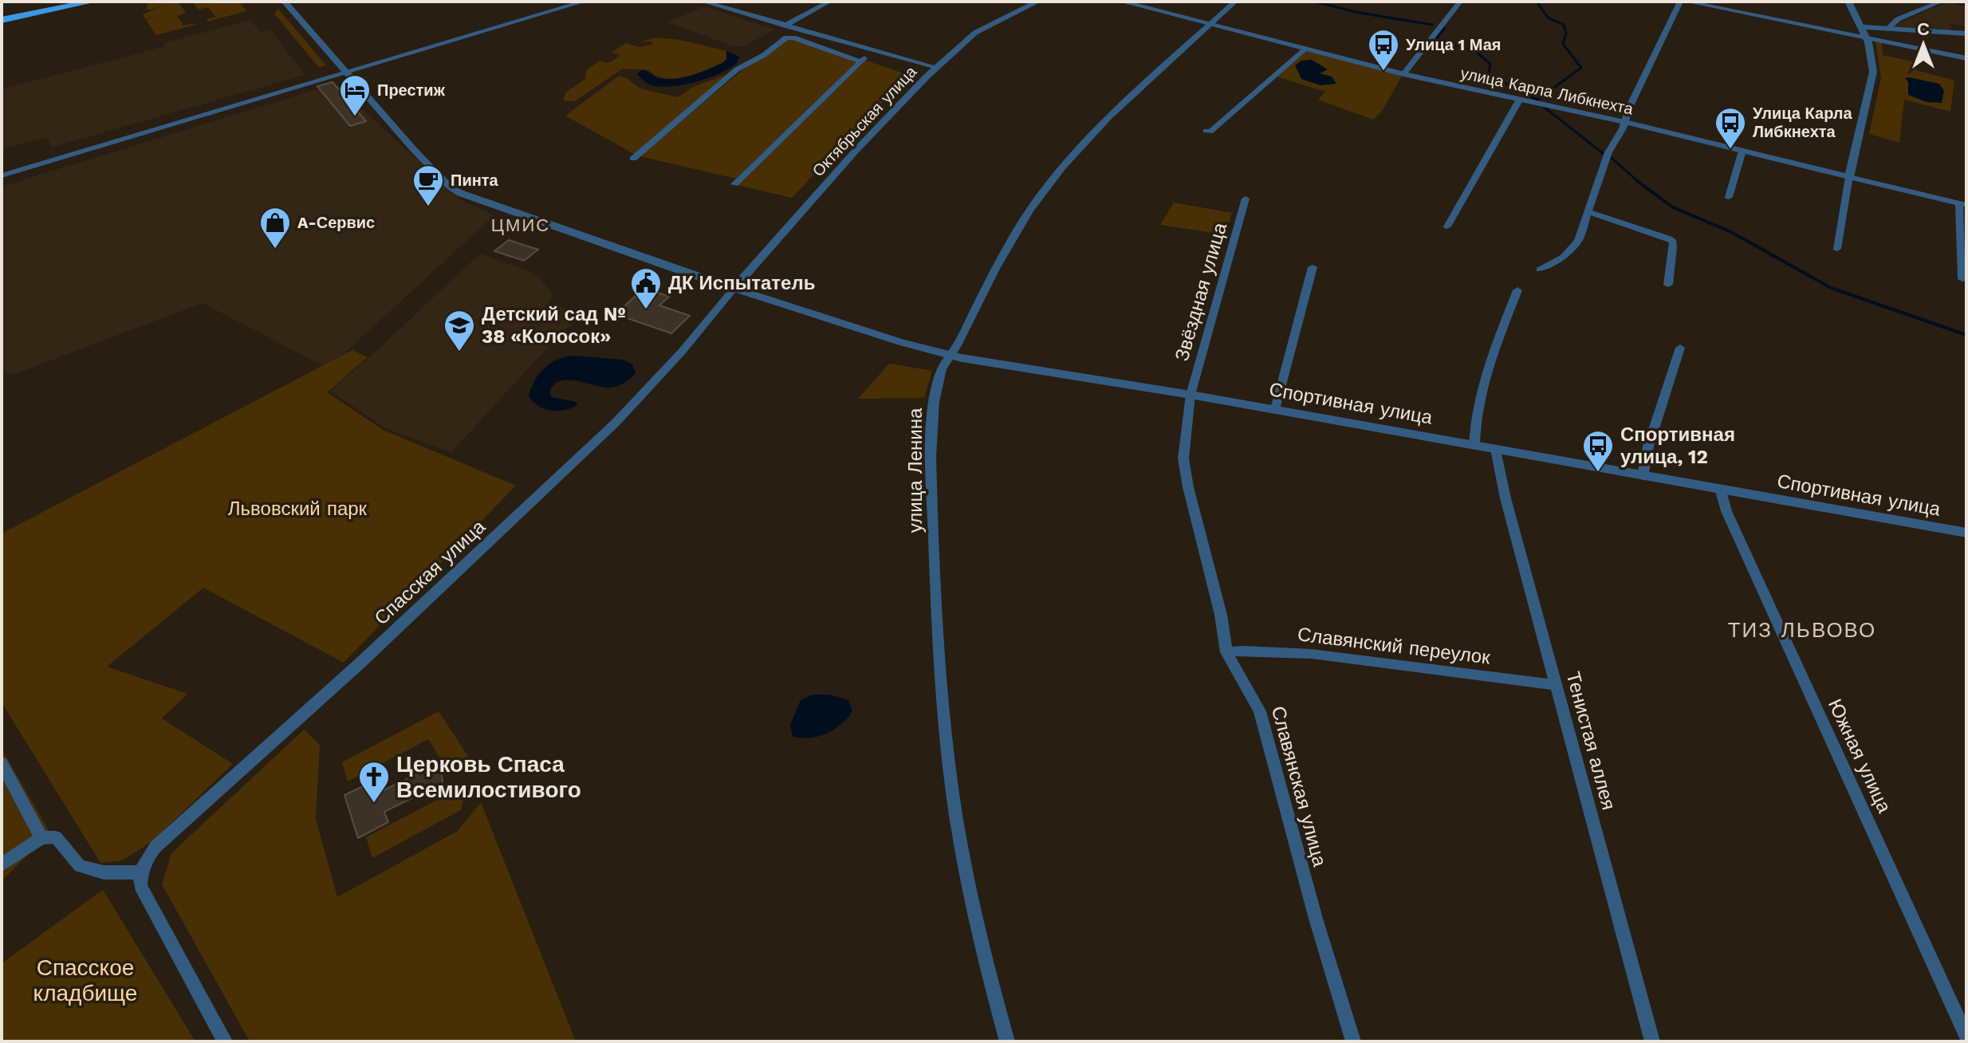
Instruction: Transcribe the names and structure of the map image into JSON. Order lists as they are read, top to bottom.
{
  "streets": {
    "street": [
      "улица Карла Либкнехта",
      "Октябрьская улица",
      "Звёздная улица",
      "Спортивная улица",
      "улица Ленина",
      "Спасская улица",
      "Славянский переулок",
      "Тенистая аллея",
      "Южная улица",
      "Славянская улица"
    ]
  },
  "crossings": [
    ["улица Карла Либкнехта", "улица Ленина"],
    ["Октябрьская улица", "Спортивная улица"],
    ["Октябрьская улица", "Спасская улица"],
    ["Звёздная улица", "Спортивная улица"],
    ["Звёздная улица", "Славянская улица"],
    ["Спортивная улица", "улица Ленина"],
    ["Спортивная улица", "Спасская улица"],
    ["Спортивная улица", "Тенистая аллея"],
    ["Спортивная улица", "Южная улица"],
    ["Спортивная улица", "Славянская улица"],
    ["Славянский переулок", "Тенистая аллея"],
    ["Славянский переулок", "Славянская улица"]
  ],
  "districts": ["ЦМИС", "ТИЗ ЛЬВОВО"],
  "parks": ["Львовский парк", "Спасское кладбище"],
  "places": {
    "bus stop": ["Улица 1 Мая", "Улица Карла Либкнехта", "Спортивная улица, 12"],
    "hotel": ["Престиж"],
    "cafe": ["Пинта"],
    "shop": ["A-Сервис"],
    "public building": ["ДК Испытатель"],
    "school or university": ["Детский сад № 38 «Колосок»"],
    "church": ["Церковь Спаса Всемилостивого"]
  },
  "north": "top"
}
